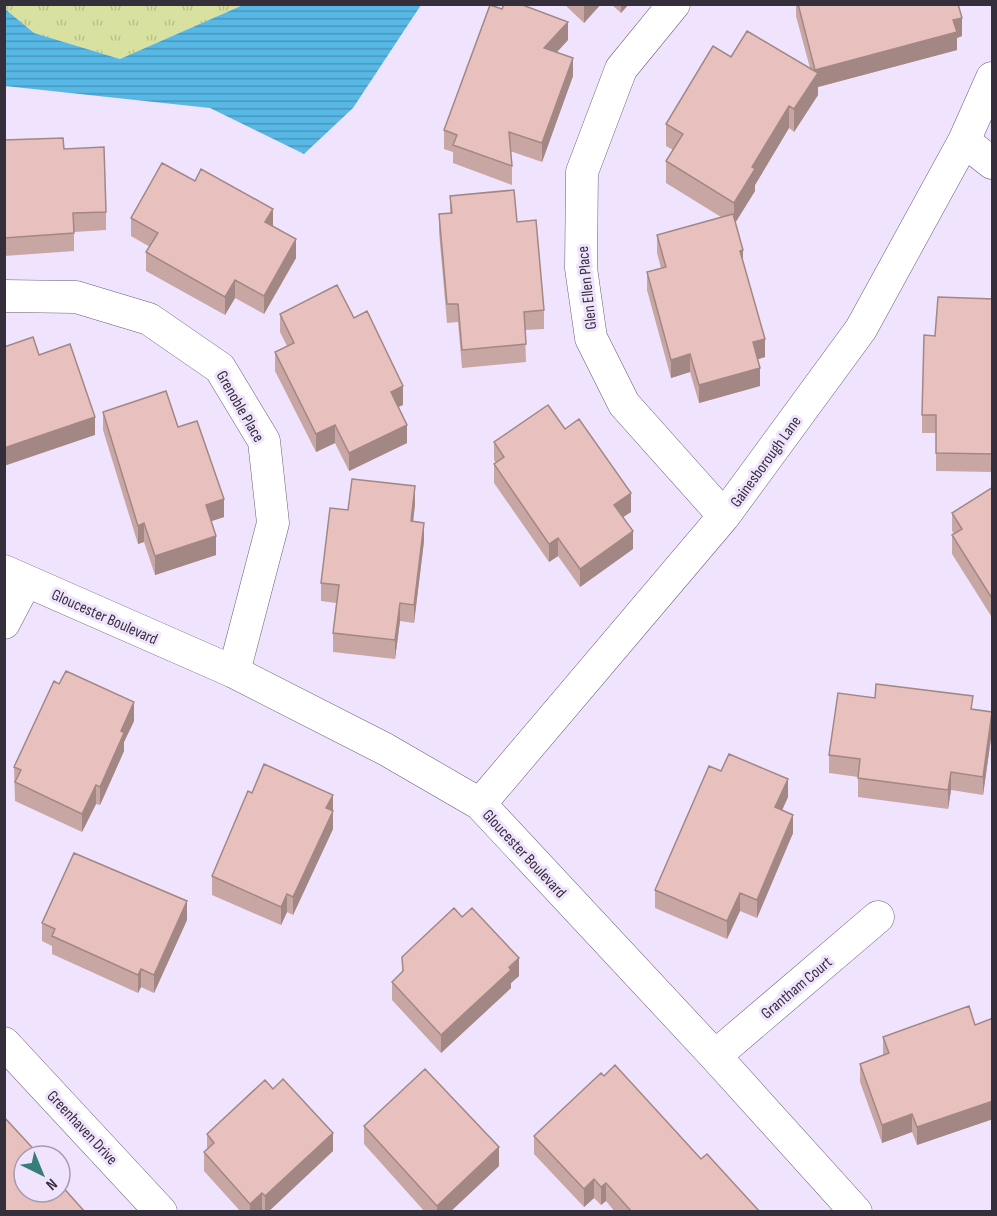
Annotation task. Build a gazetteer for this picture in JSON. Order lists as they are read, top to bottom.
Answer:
{
  "streets": {
    "street": [
      "Glen Ellen Place",
      "Grenoble Place",
      "Gainesborough Lane",
      "Gloucester Boulevard",
      "Grantham Court",
      "Greenhaven Drive"
    ]
  },
  "crossings": [
    ["Glen Ellen Place", "Gainesborough Lane"],
    ["Grenoble Place", "Gloucester Boulevard"],
    ["Gainesborough Lane", "Gloucester Boulevard"],
    ["Gloucester Boulevard", "Grantham Court"]
  ],
  "north": "bottom right"
}
